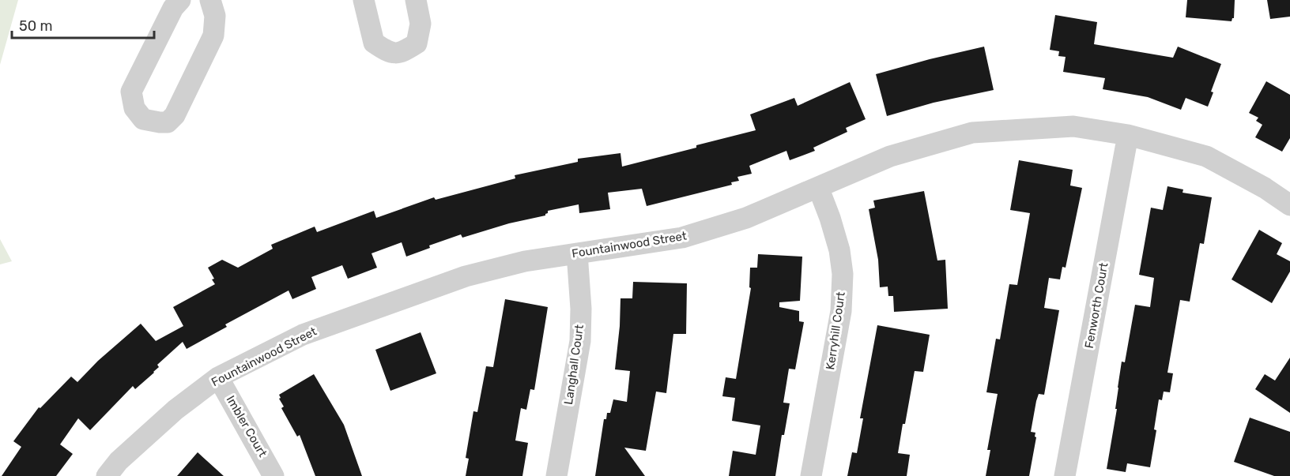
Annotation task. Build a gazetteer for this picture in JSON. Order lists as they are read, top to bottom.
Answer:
{
  "streets": {
    "street": [
      "Fountainwood Street",
      "Fenworth Court",
      "Kerryhill Court",
      "Langhall Court",
      "Imbler Court"
    ]
  },
  "crossings": [
    ["Fountainwood Street", "Fenworth Court"],
    ["Fountainwood Street", "Kerryhill Court"],
    ["Fountainwood Street", "Langhall Court"],
    ["Fountainwood Street", "Imbler Court"]
  ],
  "scale_bar": "50 m"
}
